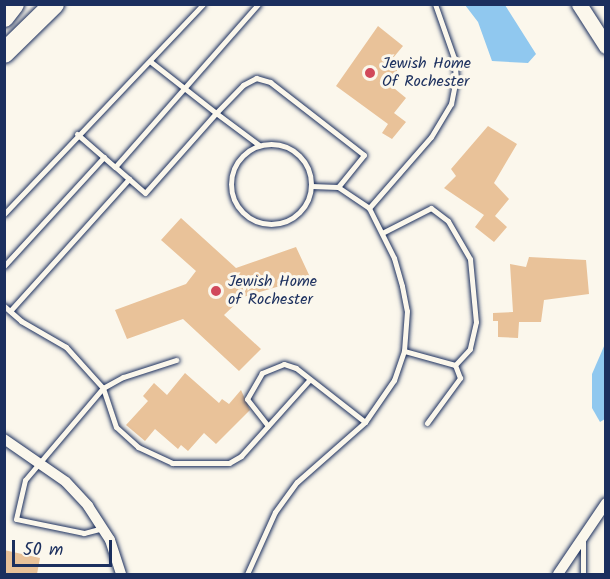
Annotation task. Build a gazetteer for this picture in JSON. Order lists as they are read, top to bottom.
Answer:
{
  "places": ["Jewish Home Of Rochester", "Jewish Home of Rochester"],
  "scale_bar": "50 m"
}
